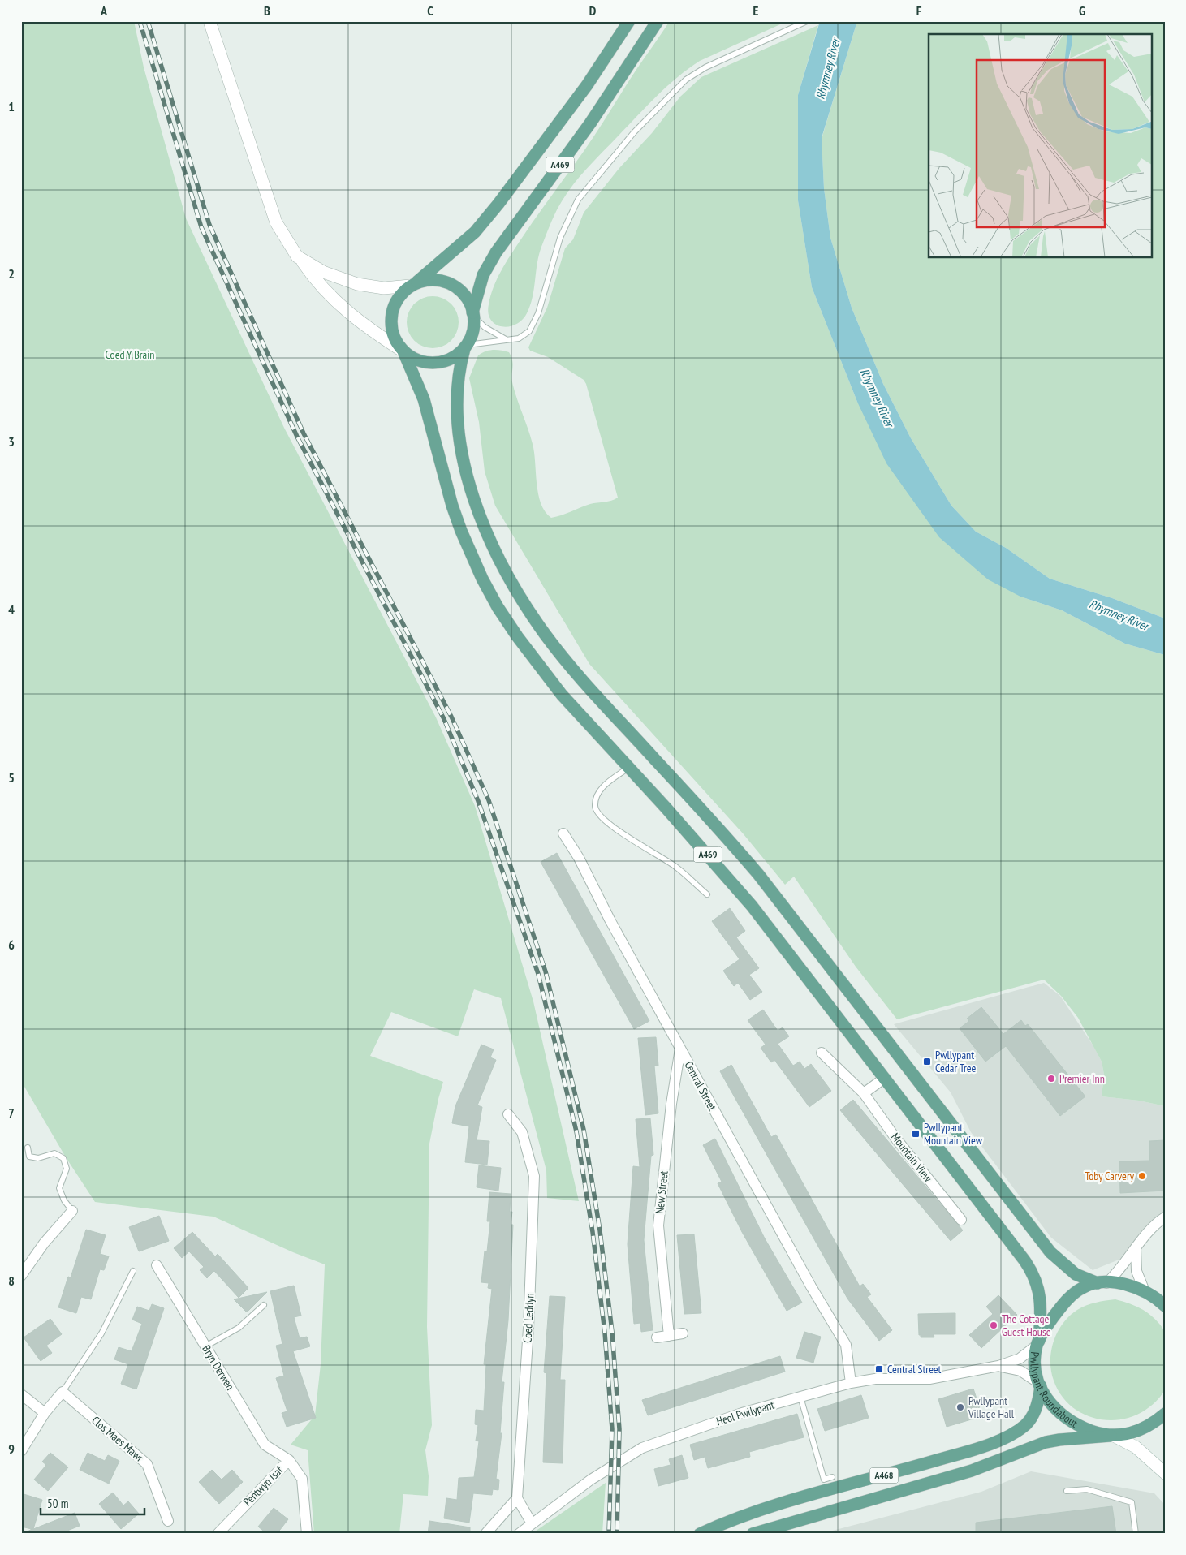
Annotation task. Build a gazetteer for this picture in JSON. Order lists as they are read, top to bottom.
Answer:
{
  "streets": {
    "main road": ["A469", "Pwllypant Roundabout", "A468"],
    "street": [
      "Central Street",
      "Mountain View",
      "New Street",
      "Coed Leddyn",
      "Bryn Derwen",
      "Heol Pwllypant",
      "Clos Maes Mawr",
      "Pentwyn Isaf"
    ]
  },
  "crossings": [
    ["A469", "Pwllypant Roundabout"],
    ["A469", "Heol Pwllypant"],
    ["Central Street", "New Street"],
    ["Central Street", "Heol Pwllypant"],
    ["Bryn Derwen", "Pentwyn Isaf"],
    ["Pwllypant Roundabout", "Heol Pwllypant"],
    ["Pwllypant Roundabout", "A468"],
    ["Heol Pwllypant", "A468"]
  ],
  "water": ["Rhymney River"],
  "parks": ["Coed Y Brain"],
  "places": {
    "transit": ["Pwllypant Cedar Tree", "Pwllypant Mountain View", "Central Street"],
    "other": [
      "Premier Inn",
      "Toby Carvery",
      "The Cottage Guest House",
      "Pwllypant Village Hall"
    ]
  },
  "scale_bar": "50 m",
  "grid": {
    "columns": [
      "A",
      "B",
      "C",
      "D",
      "E",
      "F",
      "G"
    ],
    "rows": [
      "1",
      "2",
      "3",
      "4",
      "5",
      "6",
      "7",
      "8",
      "9"
    ]
  }
}
